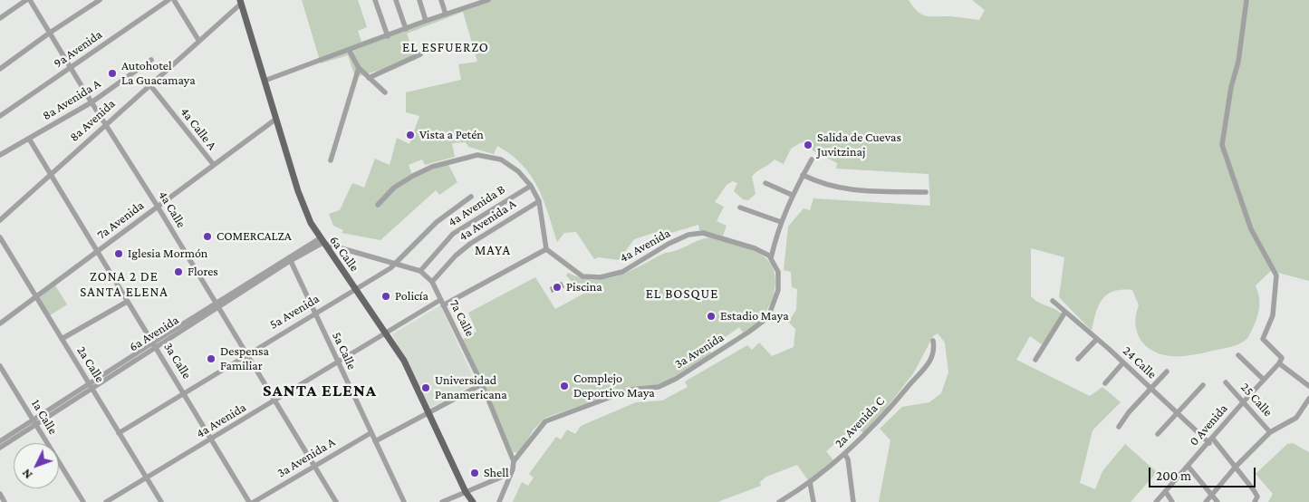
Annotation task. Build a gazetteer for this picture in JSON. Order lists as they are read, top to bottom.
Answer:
{
  "streets": {
    "main road": ["6a Calle"],
    "street": [
      "9a Avenida",
      "8a Avenida A",
      "8a Avenida",
      "4a Calle A",
      "4a Avenida B",
      "4a Calle",
      "7a Avenida",
      "4a Avenida A",
      "4a Avenida",
      "5a Avenida",
      "7a Calle",
      "6a Avenida",
      "5a Calle",
      "3a Avenida",
      "3a Calle",
      "24 Calle",
      "2a Calle",
      "25 Calle",
      "1a Calle",
      "2a Avenida C",
      "0 Avenida",
      "3a Avenida A"
    ]
  },
  "crossings": [
    ["9a Avenida", "4a Calle"],
    ["8a Avenida A", "4a Calle"],
    ["8a Avenida A", "3a Calle"],
    ["8a Avenida", "4a Calle A"],
    ["8a Avenida", "4a Calle"],
    ["8a Avenida", "6a Calle"],
    ["8a Avenida", "3a Calle"],
    ["4a Calle A", "7a Avenida"],
    ["4a Avenida B", "7a Calle"],
    ["4a Calle", "7a Avenida"],
    ["4a Calle", "4a Avenida"],
    ["4a Calle", "5a Avenida"],
    ["4a Calle", "6a Avenida"],
    ["4a Calle", "3a Avenida A"],
    ["7a Avenida", "6a Calle"],
    ["7a Avenida", "3a Calle"],
    ["7a Avenida", "2a Calle"],
    ["4a Avenida A", "7a Calle"],
    ["4a Avenida", "6a Calle"],
    ["4a Avenida", "7a Calle"],
    ["4a Avenida", "5a Calle"],
    ["4a Avenida", "3a Avenida"],
    ["4a Avenida", "3a Calle"],
    ["4a Avenida", "2a Calle"],
    ["6a Calle", "5a Avenida"],
    ["6a Calle", "7a Calle"],
    ["6a Calle", "6a Avenida"],
    ["5a Avenida", "7a Calle"],
    ["5a Avenida", "5a Calle"],
    ["5a Avenida", "3a Calle"],
    ["5a Avenida", "2a Calle"],
    ["7a Calle", "6a Avenida"],
    ["7a Calle", "3a Avenida"],
    ["6a Avenida", "5a Calle"],
    ["6a Avenida", "3a Calle"],
    ["6a Avenida", "2a Calle"],
    ["6a Avenida", "1a Calle"],
    ["5a Calle", "3a Avenida A"],
    ["24 Calle", "0 Avenida"],
    ["25 Calle", "0 Avenida"]
  ],
  "districts": [
    "EL ESFUERZO",
    "MAYA",
    "ZONA 2 DE SANTA ELENA",
    "EL BOSQUE",
    "SANTA ELENA"
  ],
  "places": [
    "Autohotel La Guacamaya",
    "Vista a Petén",
    "Salida de Cuevas Juvitzinaj",
    "COMERCALZA",
    "Iglesia Mormón",
    "Flores",
    "Piscina",
    "Policía",
    "Estadio Maya",
    "Despensa Familiar",
    "Complejo Deportivo Maya",
    "Universidad Panamericana",
    "Shell"
  ],
  "scale_bar": "200 m",
  "north": "bottom left"
}
